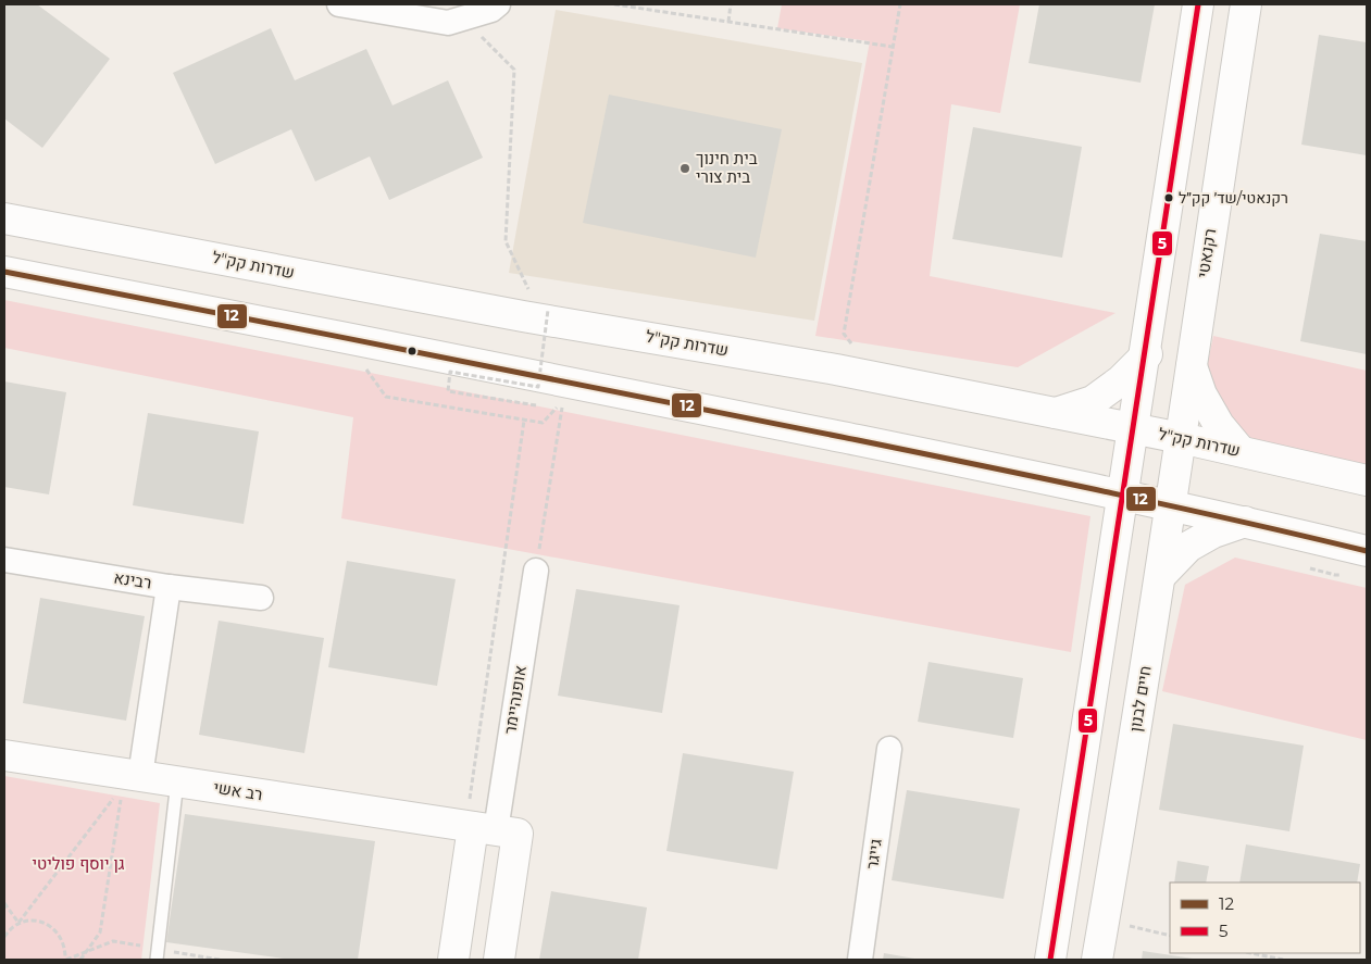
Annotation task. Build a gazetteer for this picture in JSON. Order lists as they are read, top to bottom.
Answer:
{
  "streets": {
    "main road": [
      "רקנאטי",
      "שדרות קק\"ל",
      "חיים לבנון",
      "אופנהיימר",
      "רב אשי"
    ],
    "street": ["רבינא", "גייגר"]
  },
  "crossings": [
    ["רקנאטי", "שדרות קק\"ל"],
    ["רקנאטי", "חיים לבנון"],
    ["שדרות קק\"ל", "חיים לבנון"],
    ["אופנהיימר", "רב אשי"]
  ],
  "parks": ["גן יוסף פוליטי"],
  "places": ["בית חינוך בית צורי", "רקנאטי/שד׳ קק״ל"],
  "lines": ["transit line 5", "transit line 12"],
  "legend": ["12", "5"]
}
